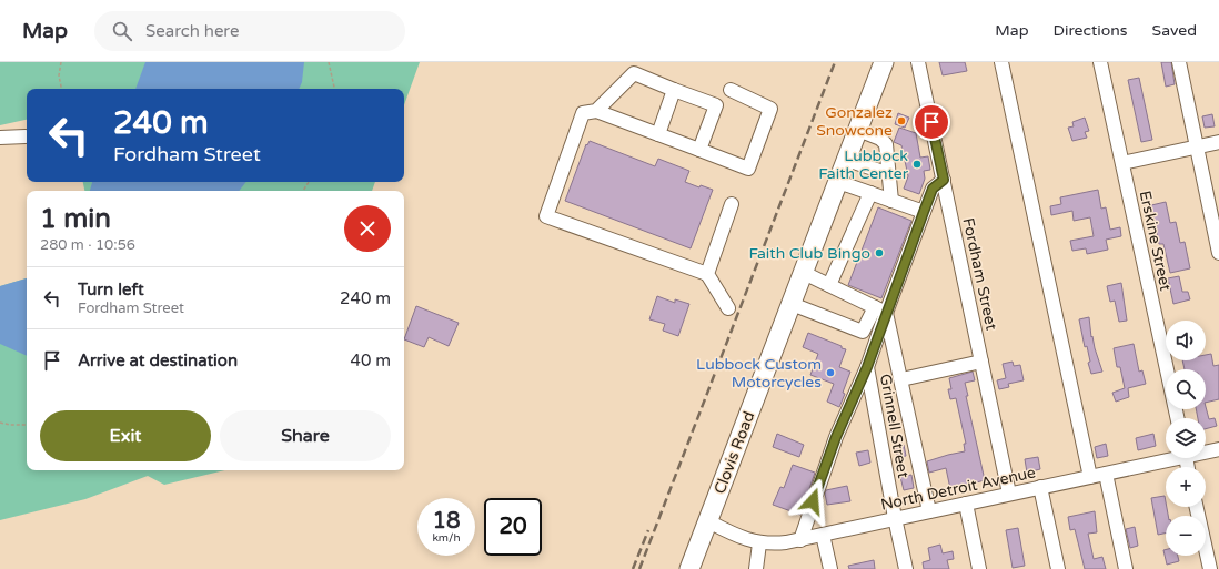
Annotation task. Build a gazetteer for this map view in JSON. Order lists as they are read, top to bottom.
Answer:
{
  "streets": {
    "highway": ["Clovis Road"],
    "street": [
      "Erskine Street",
      "Fordham Street",
      "Grinnell Street",
      "North Detroit Avenue"
    ]
  },
  "crossings": [
    ["Fordham Street", "North Detroit Avenue"],
    ["Grinnell Street", "North Detroit Avenue"],
    ["Clovis Road", "North Detroit Avenue"]
  ],
  "places": [
    "Gonzalez Snowcone",
    "Lubbock Faith Center",
    "Faith Club Bingo",
    "Lubbock Custom Motorcycles"
  ],
  "page": {
    "header": "Map",
    "search": "Search here",
    "nav": ["Map", "Directions", "Saved"],
    "turn": ["240 m", "Fordham Street"],
    "heading": ["1 min", "280 m · 10:56"],
    "list": [
      {
        "name": "Turn left",
        "note": "Fordham Street",
        "value": "240 m"
      },
      {
        "name": "Arrive at destination",
        "value": "40 m"
      }
    ],
    "map_buttons": ["+", "−"],
    "buttons": ["Exit", "Share"],
    "speed": "18 km/h",
    "limit": "20"
  }
}
